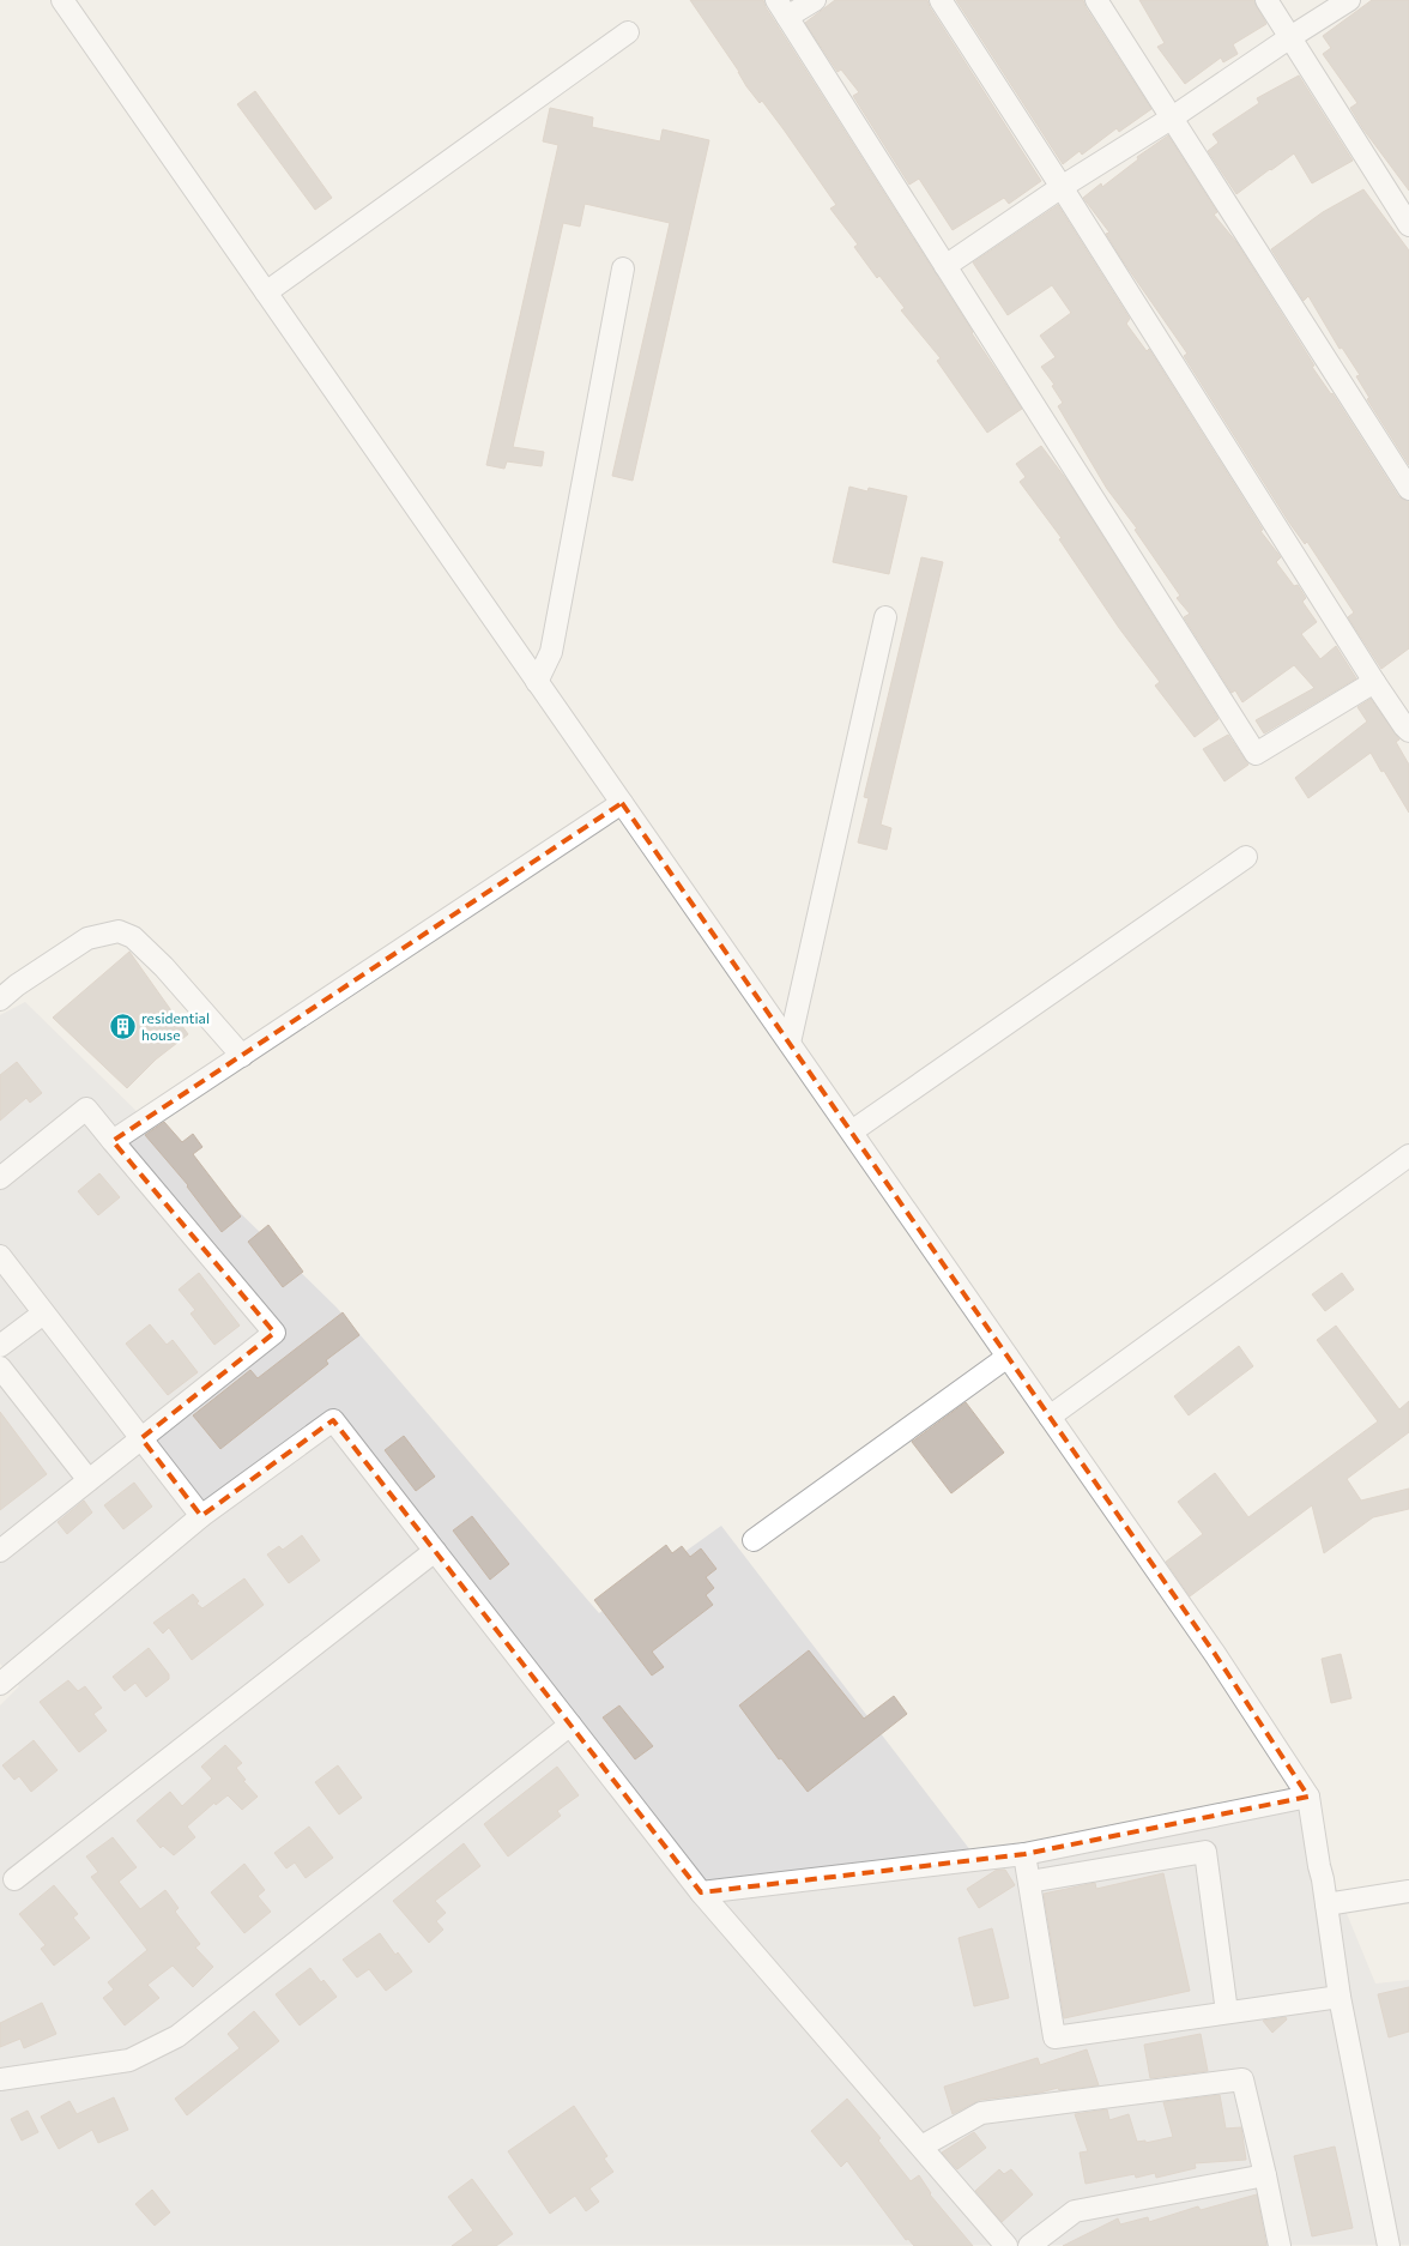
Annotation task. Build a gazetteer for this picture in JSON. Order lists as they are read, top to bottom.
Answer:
{
  "places": {
    "building": ["residential house"]
  }
}
